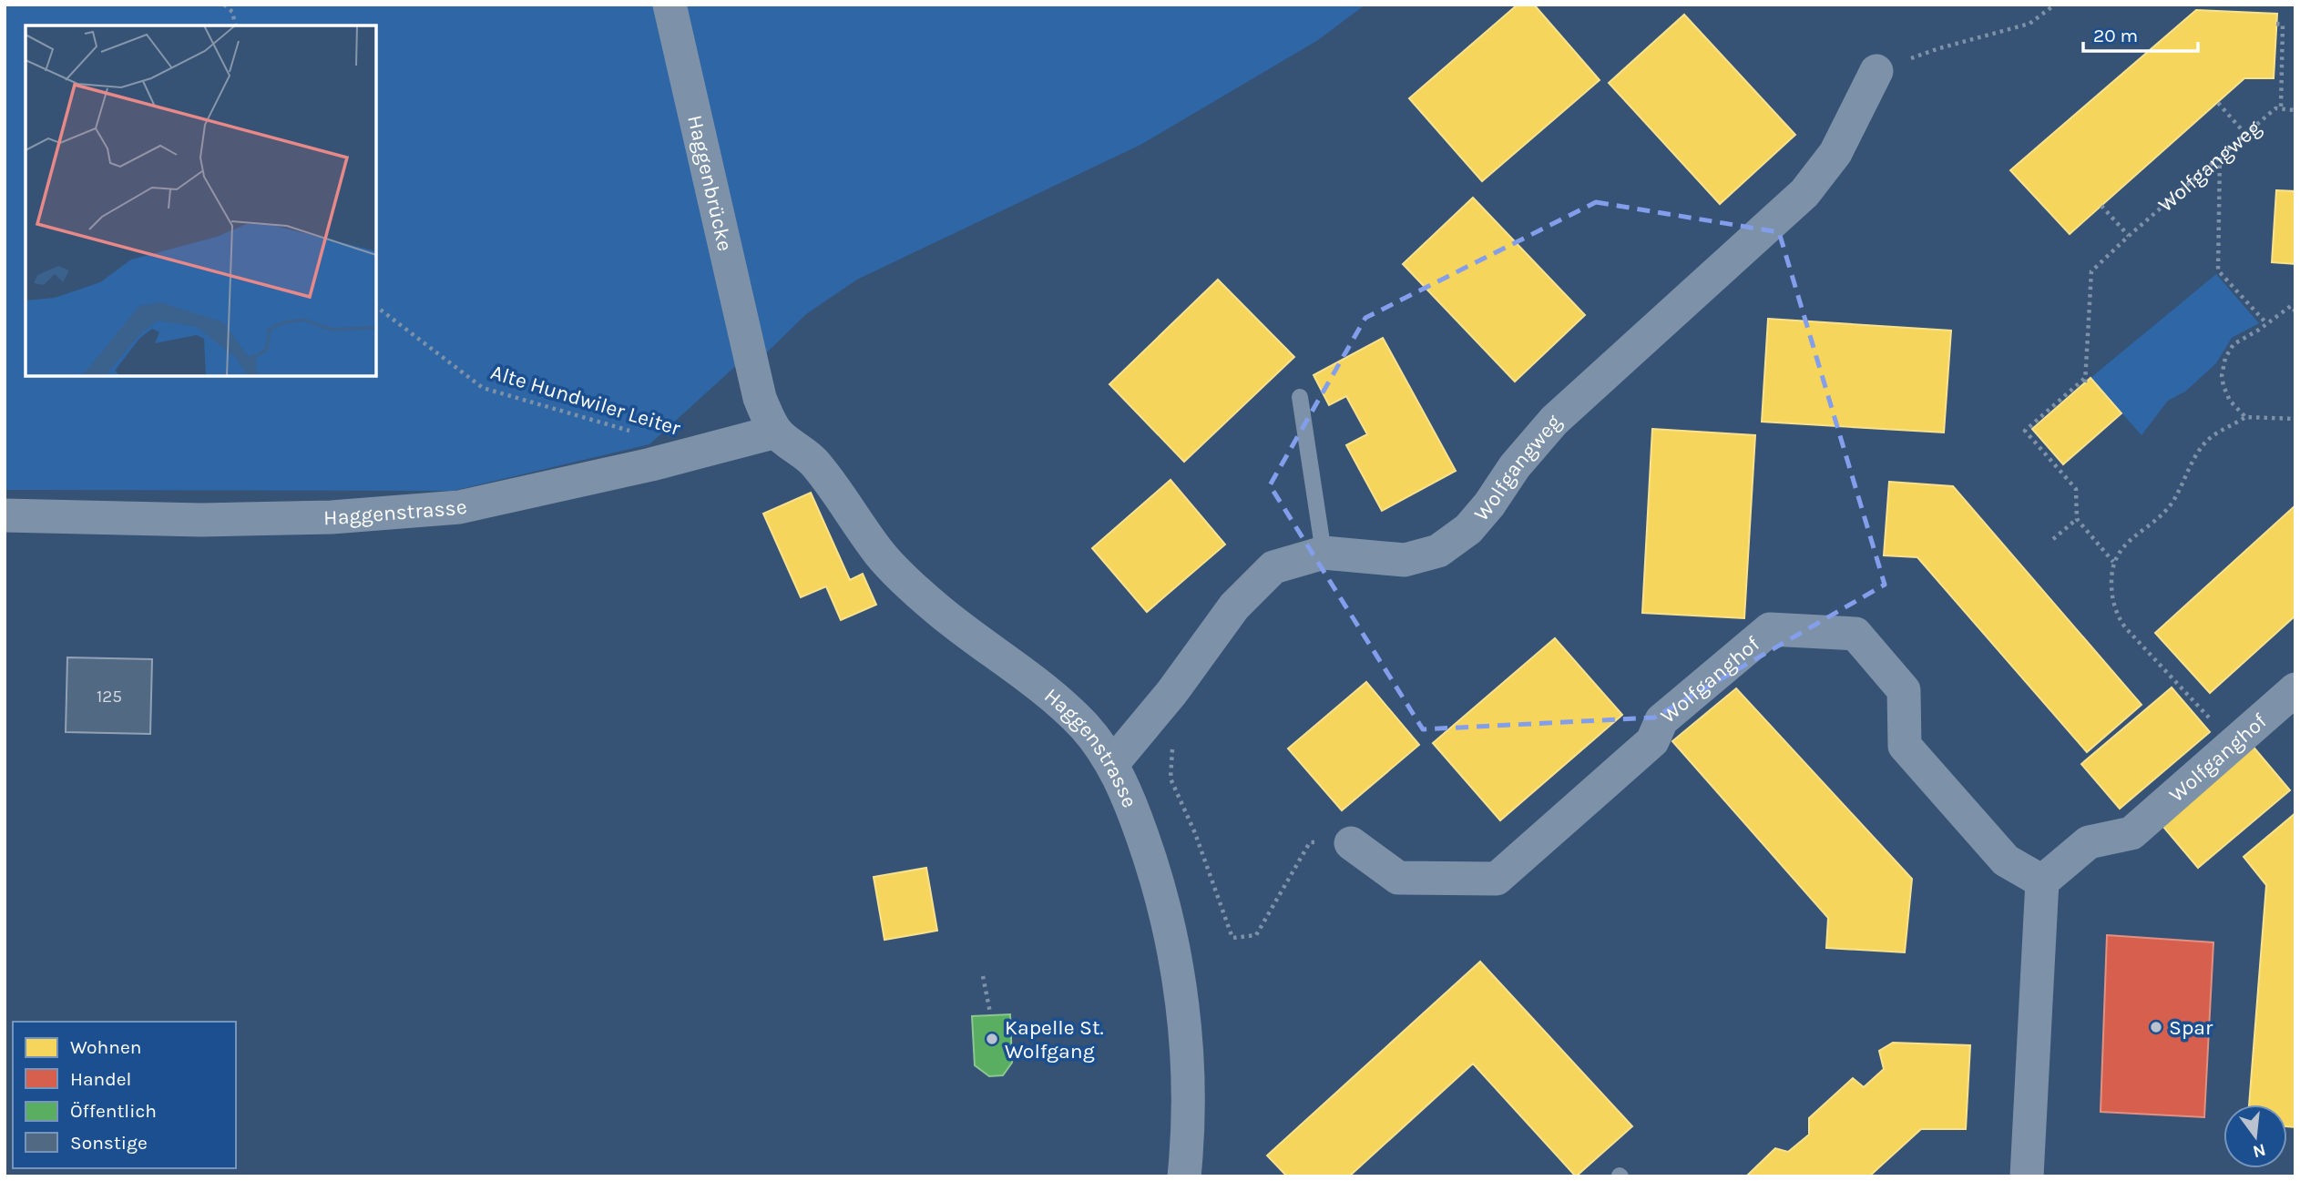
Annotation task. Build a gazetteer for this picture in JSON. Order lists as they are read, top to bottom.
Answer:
{
  "streets": {
    "street": [
      "Wolfgangweg",
      "Haggenbrücke",
      "Haggenstrasse",
      "Wolfganghof"
    ],
    "path": ["Alte Hundwiler Leiter"]
  },
  "crossings": [
    ["Wolfgangweg", "Haggenstrasse"],
    ["Haggenbrücke", "Haggenstrasse"]
  ],
  "places": ["Spar", "Kapelle St. Wolfgang"],
  "house_numbers": ["125"],
  "legend": [
    "Wohnen",
    "Handel",
    "Öffentlich",
    "Sonstige"
  ],
  "scale_bar": "20 m",
  "north": "bottom"
}
